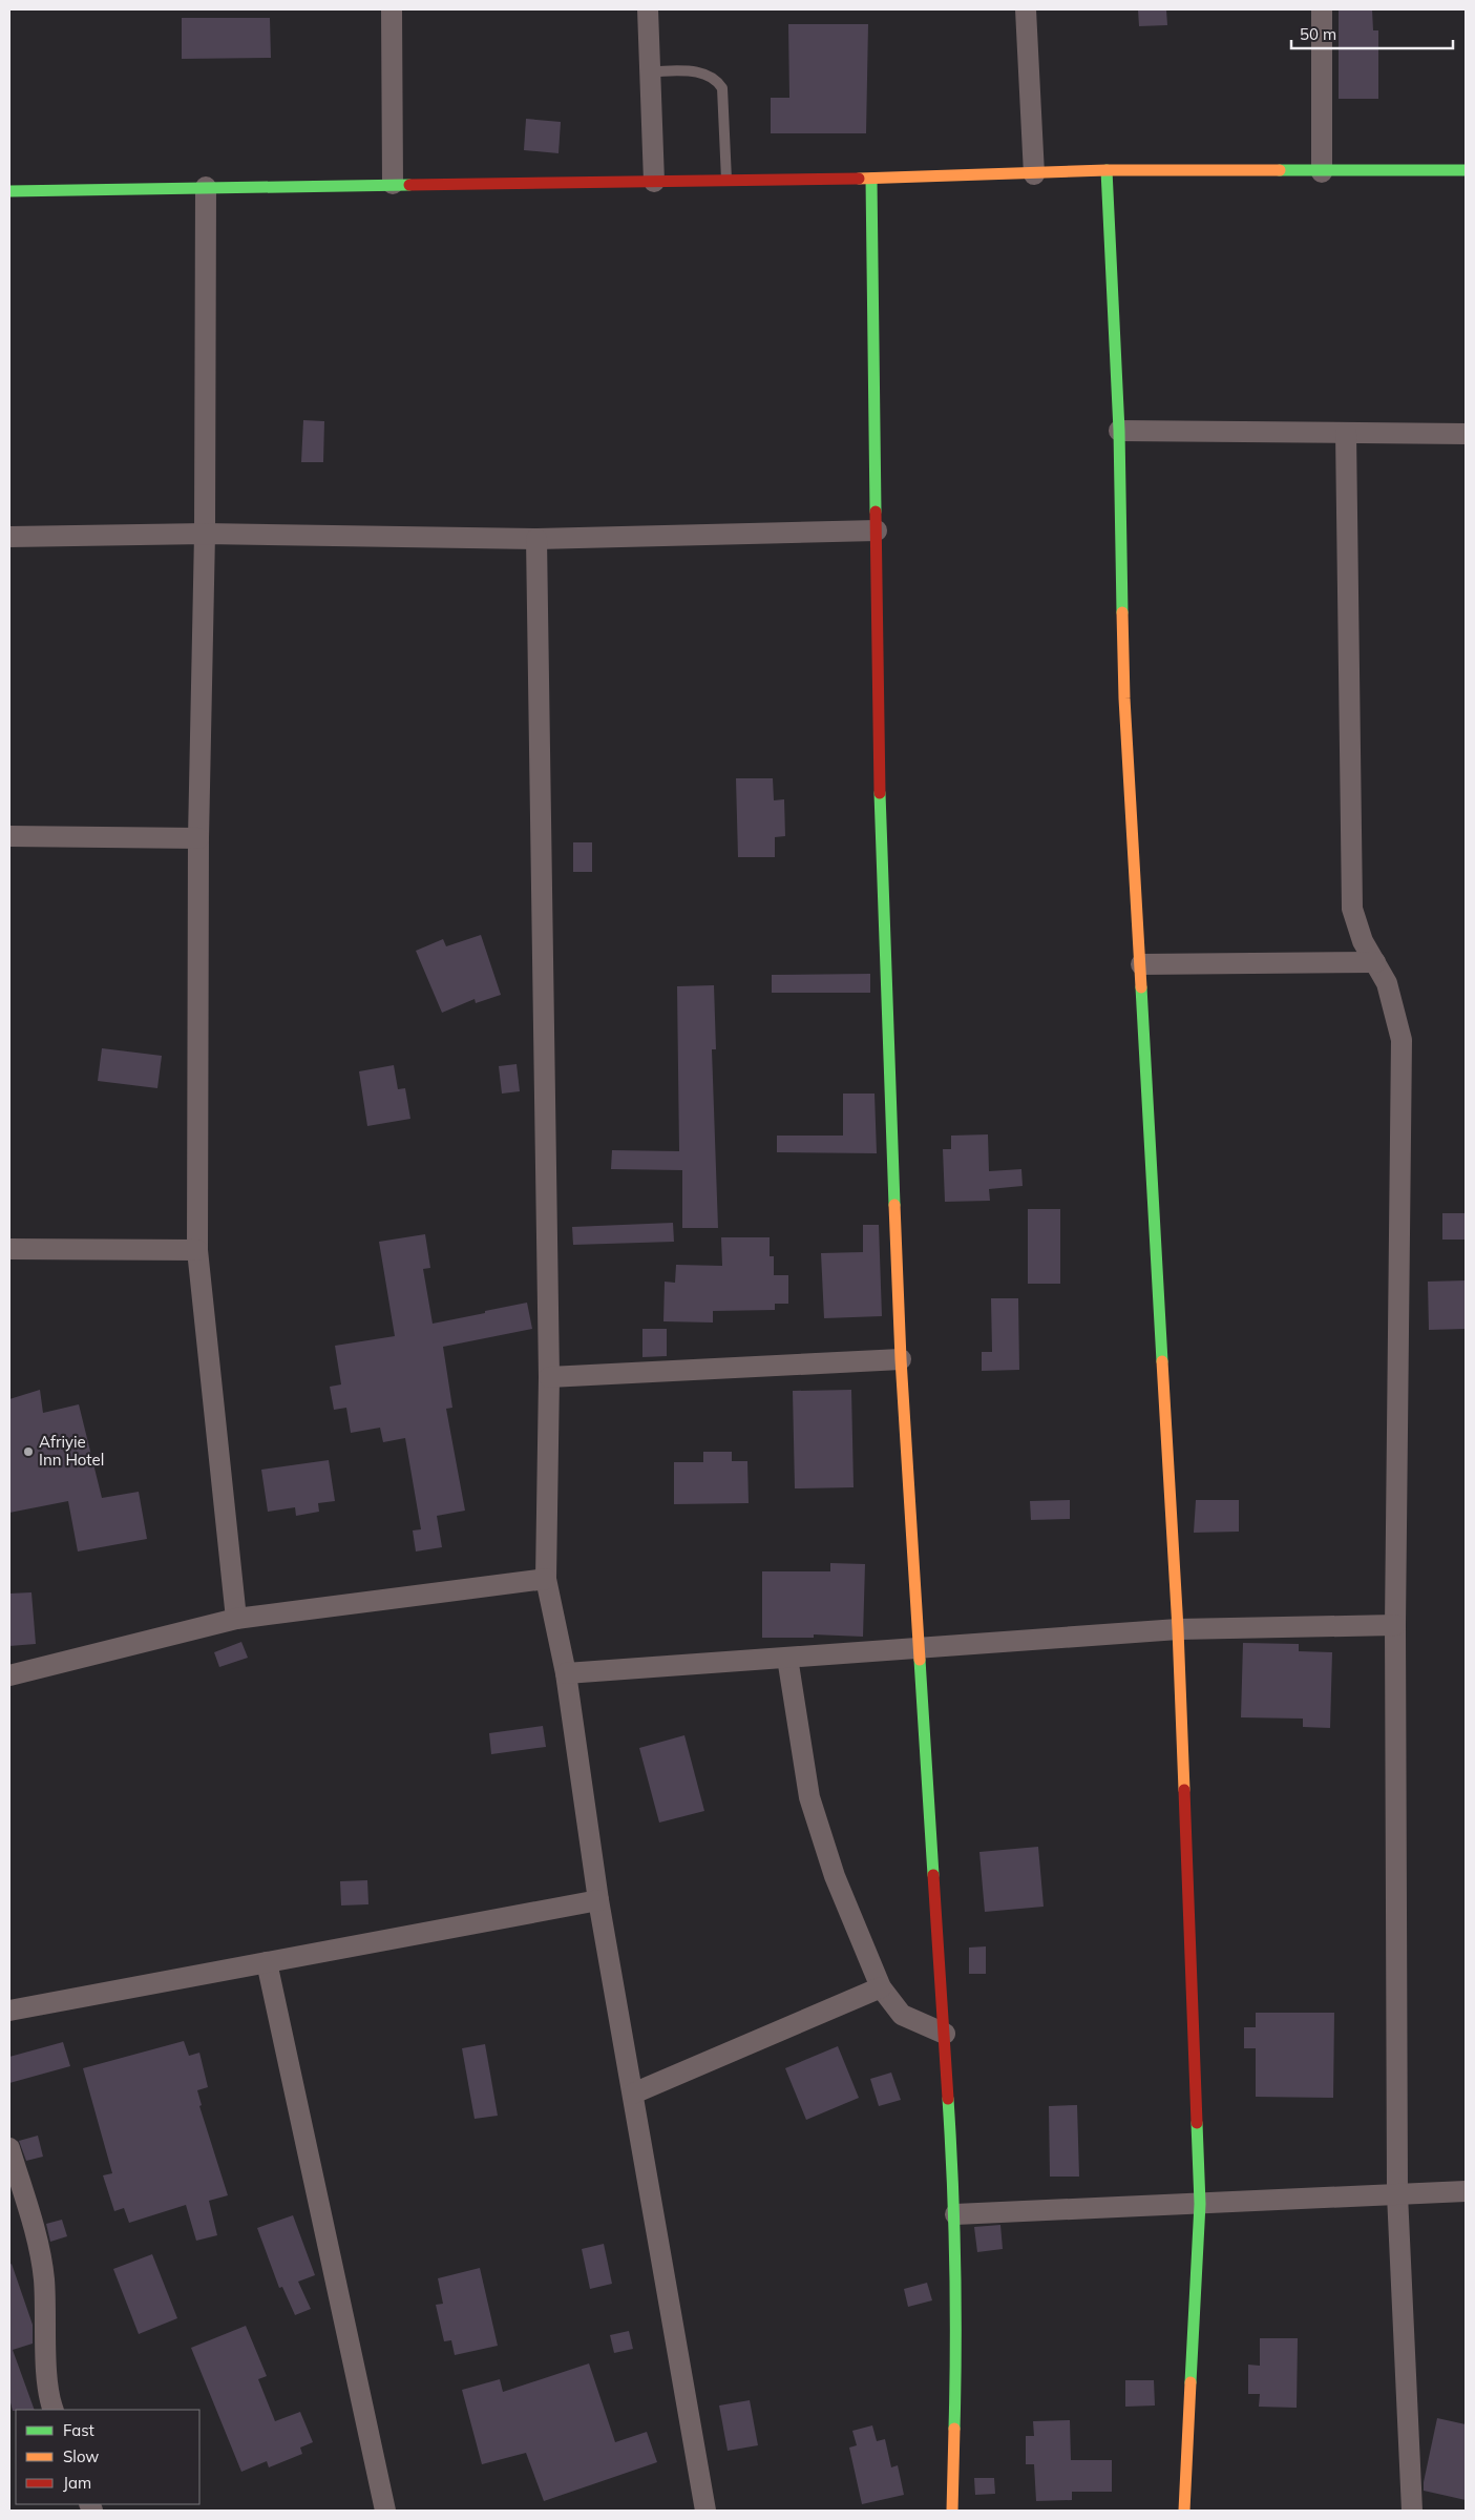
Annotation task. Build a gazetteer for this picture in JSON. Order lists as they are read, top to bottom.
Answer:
{
  "places": ["Afriyie Inn Hotel"],
  "legend": ["Fast", "Slow", "Jam"],
  "scale_bar": "50 m"
}
